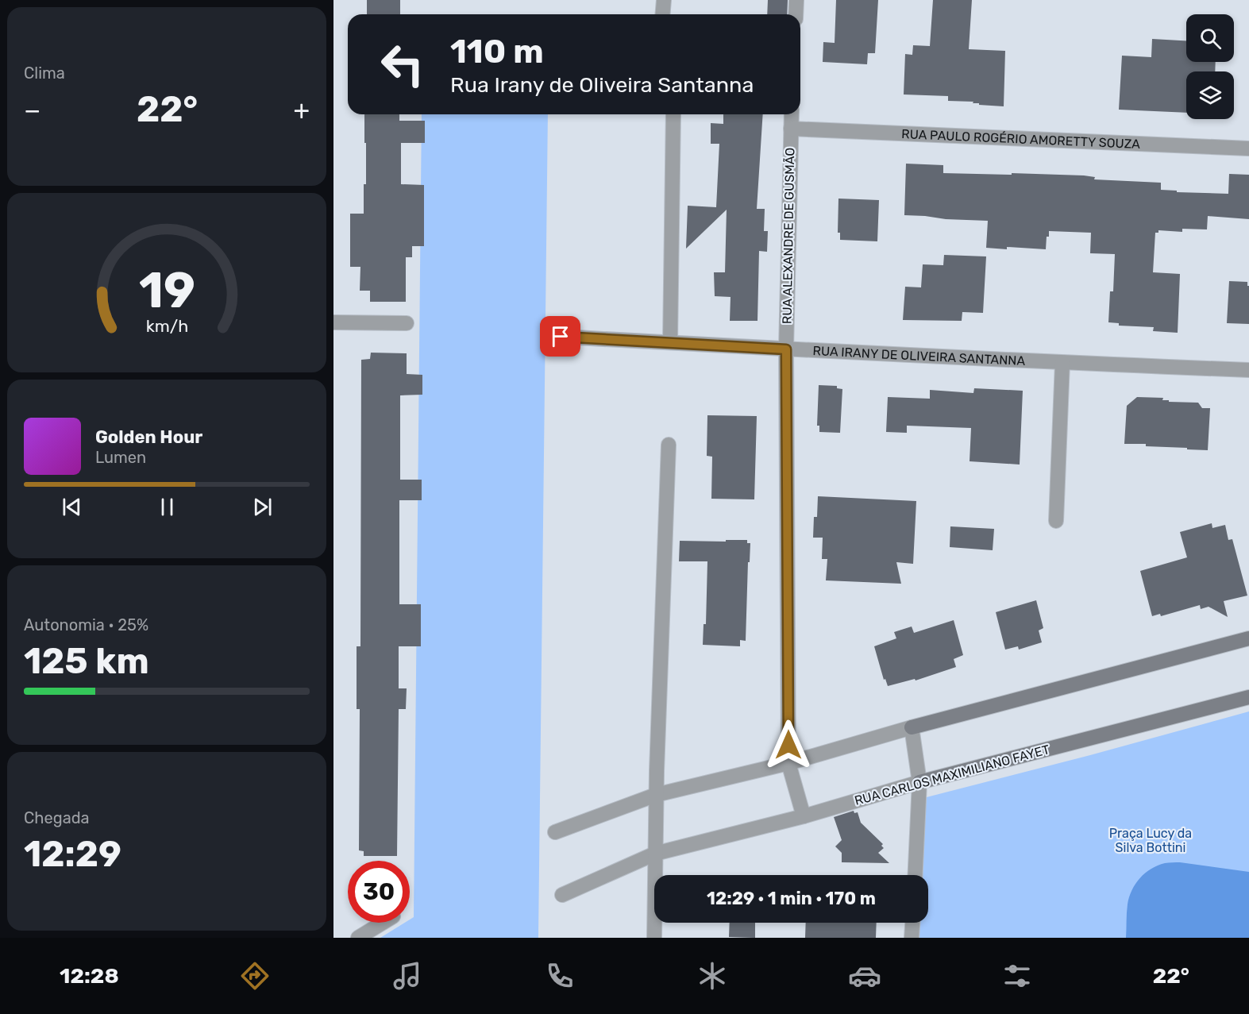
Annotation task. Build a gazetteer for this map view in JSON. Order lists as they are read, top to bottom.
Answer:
{
  "streets": {
    "street": [
      "RUA PAULO ROGÉRIO AMORETTY SOUZA",
      "RUA ALEXANDRE DE GUSMÃO",
      "RUA IRANY DE OLIVEIRA SANTANNA",
      "RUA CARLOS MAXIMILIANO FAYET"
    ]
  },
  "crossings": [
    ["RUA PAULO ROGÉRIO AMORETTY SOUZA", "RUA ALEXANDRE DE GUSMÃO"],
    ["RUA ALEXANDRE DE GUSMÃO", "RUA IRANY DE OLIVEIRA SANTANNA"],
    ["RUA ALEXANDRE DE GUSMÃO", "RUA CARLOS MAXIMILIANO FAYET"]
  ],
  "parks": ["Praça Lucy da Silva Bottini"],
  "page": {
    "tile": [
      "Clima",
      ["Autonomia · 25%", "125 km"],
      ["Chegada", "12:29"]
    ],
    "turn": ["110 m", "Rua Irany de Oliveira Santanna"],
    "heat": ["−", "22°", "+"],
    "song": ["Golden Hour", "Lumen"],
    "limit": "30",
    "trip": "12:29 · 1 min · 170 m",
    "tabs": ["12:28", "22°"],
    "gauge": ["19", "km/h"]
  }
}
